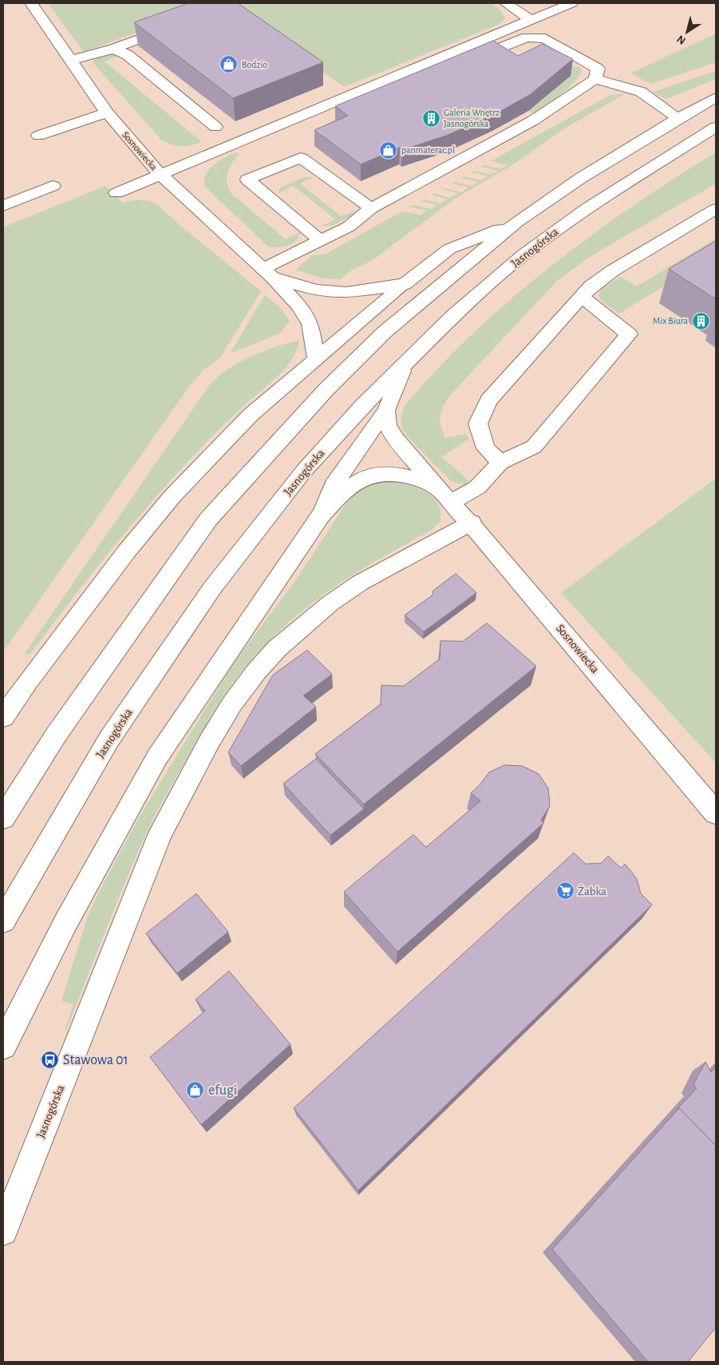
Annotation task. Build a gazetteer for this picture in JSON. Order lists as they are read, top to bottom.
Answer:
{
  "streets": {
    "street": ["Sosnowiecka", "Jasnogórska"]
  },
  "crossings": [
    ["Sosnowiecka", "Jasnogórska"]
  ],
  "places": {
    "shop": ["Bodzio", "panmaterac.pl", "efugi"],
    "building": ["Galeria Wnętrz Jasnogórska", "Mix Biura"],
    "supermarket": ["Żabka"],
    "bus stop": ["Stawowa 01"]
  },
  "north": "bottom left"
}
